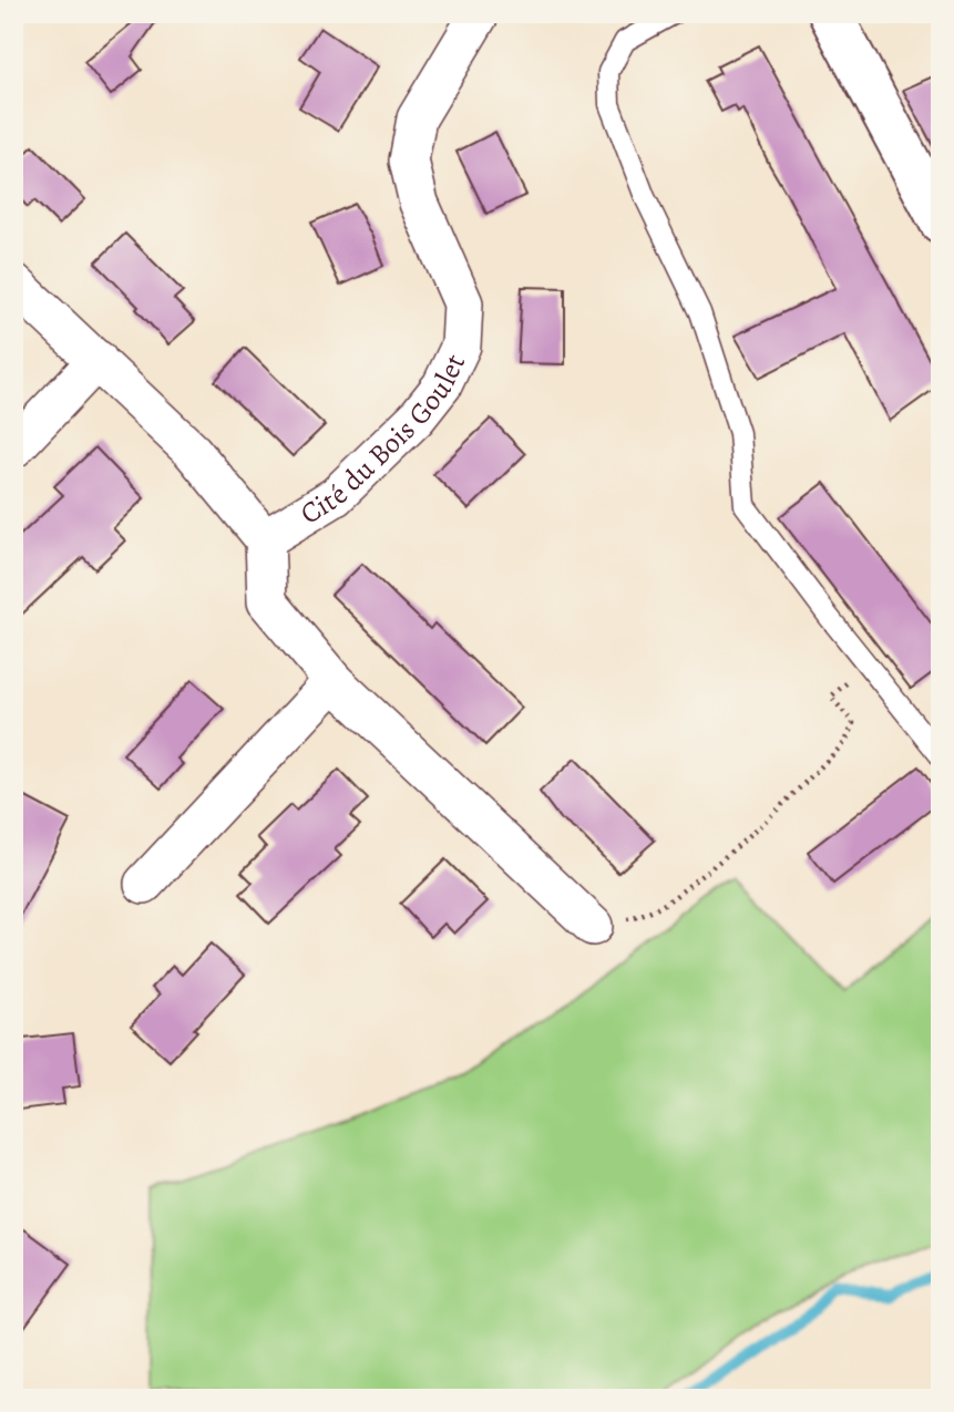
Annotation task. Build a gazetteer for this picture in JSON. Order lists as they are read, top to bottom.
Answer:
{
  "streets": {
    "street": ["Cité du Bois Goulet"]
  }
}
